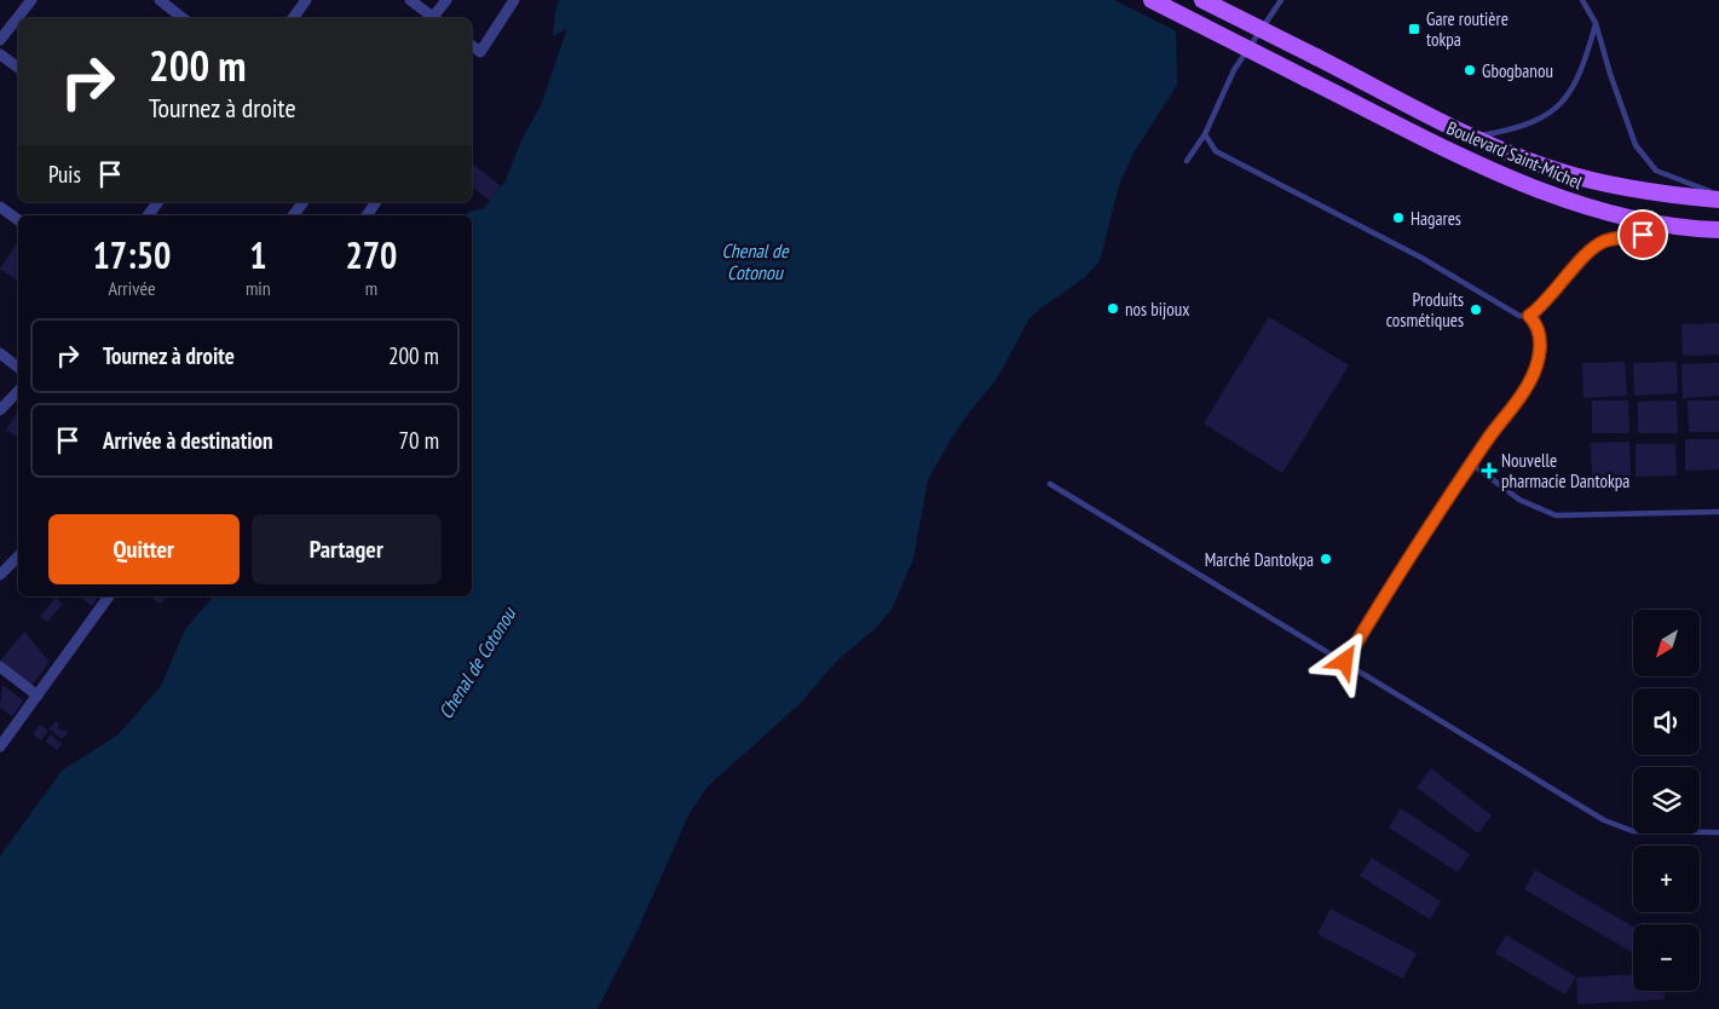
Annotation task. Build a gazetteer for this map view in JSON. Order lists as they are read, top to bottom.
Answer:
{
  "streets": {
    "main road": ["Boulevard Saint-Michel"]
  },
  "water": ["Chenal de Cotonou"],
  "places": {
    "transit": ["Gare routière tokpa"],
    "other": [
      "Gbogbanou",
      "Hagares",
      "nos bijoux",
      "Produits cosmétiques",
      "Marché Dantokpa"
    ],
    "health": ["Nouvelle pharmacie Dantokpa"]
  },
  "north": "bottom left",
  "page": {
    "turn": ["200 m", "Tournez à droite"],
    "then": "Puis",
    "eta": [
      "17:50",
      "Arrivée",
      "1",
      "min",
      "270",
      "m"
    ],
    "list": [
      {
        "name": "Tournez à droite",
        "value": "200 m"
      },
      {
        "name": "Arrivée à destination",
        "value": "70 m"
      }
    ],
    "buttons": ["Quitter", "Partager"],
    "map_buttons": ["+", "−"]
  }
}
